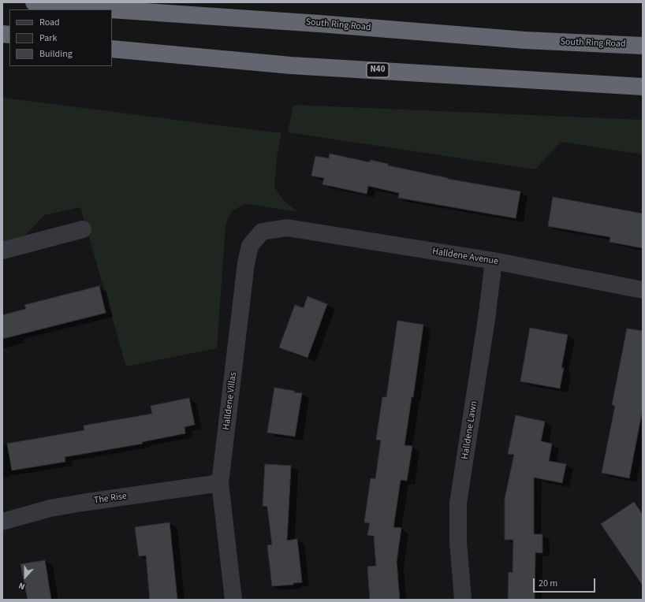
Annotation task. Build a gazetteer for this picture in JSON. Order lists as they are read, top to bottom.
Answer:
{
  "streets": {
    "highway": ["South Ring Road", "N40"],
    "street": [
      "Halldene Avenue",
      "Halldene Villas",
      "Halldene Lawn",
      "The Rise"
    ]
  },
  "crossings": [
    ["Halldene Avenue", "Halldene Villas"],
    ["Halldene Avenue", "Halldene Lawn"],
    ["Halldene Villas", "The Rise"]
  ],
  "legend": ["Road", "Park", "Building"],
  "scale_bar": "20 m",
  "north": "bottom"
}
